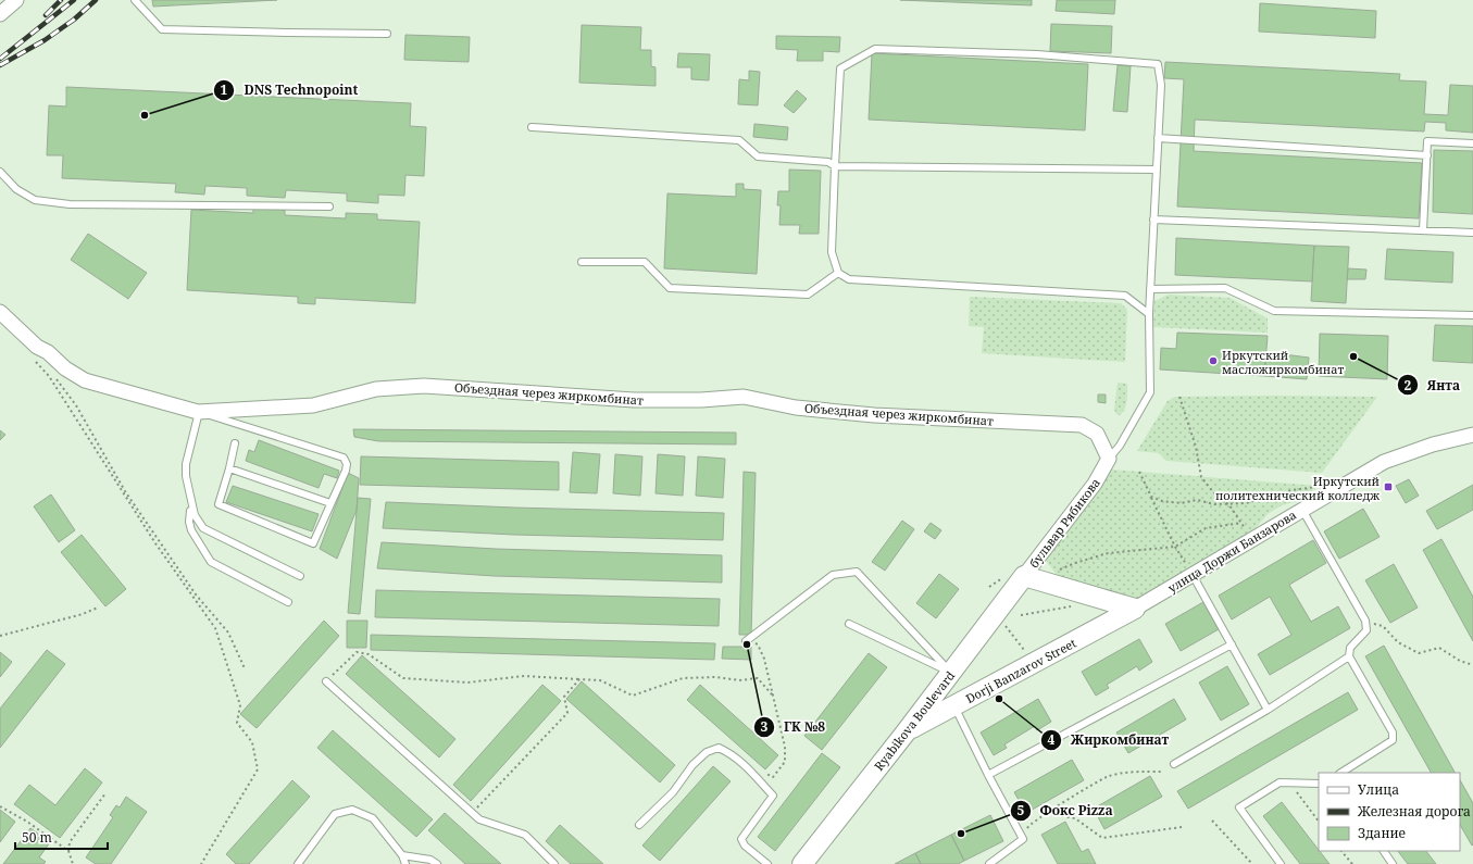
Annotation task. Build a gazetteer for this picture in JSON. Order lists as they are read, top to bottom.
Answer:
{
  "streets": {
    "street": [
      "Объездная через жиркомбинат",
      "бульвар Рябикова",
      "улица Доржи Банзарова",
      "Dorji Banzarov Street",
      "Ryabikova Boulevard"
    ]
  },
  "crossings": [
    ["Объездная через жиркомбинат", "бульвар Рябикова"],
    ["бульвар Рябикова", "улица Доржи Банзарова"],
    ["бульвар Рябикова", "Dorji Banzarov Street"],
    ["бульвар Рябикова", "Ryabikova Boulevard"],
    ["улица Доржи Банзарова", "Dorji Banzarov Street"],
    ["Dorji Banzarov Street", "Ryabikova Boulevard"]
  ],
  "places": {
    "other": [
      "DNS Technopoint",
      "Янта",
      "Иркутский масложиркомбинат",
      "ГК №8",
      "Жиркомбинат",
      "Фокс Pizza"
    ],
    "transit": ["Иркутский политехнический колледж"]
  },
  "legend": ["Улица", "Железная дорога", "Здание"],
  "scale_bar": "50 m"
}
